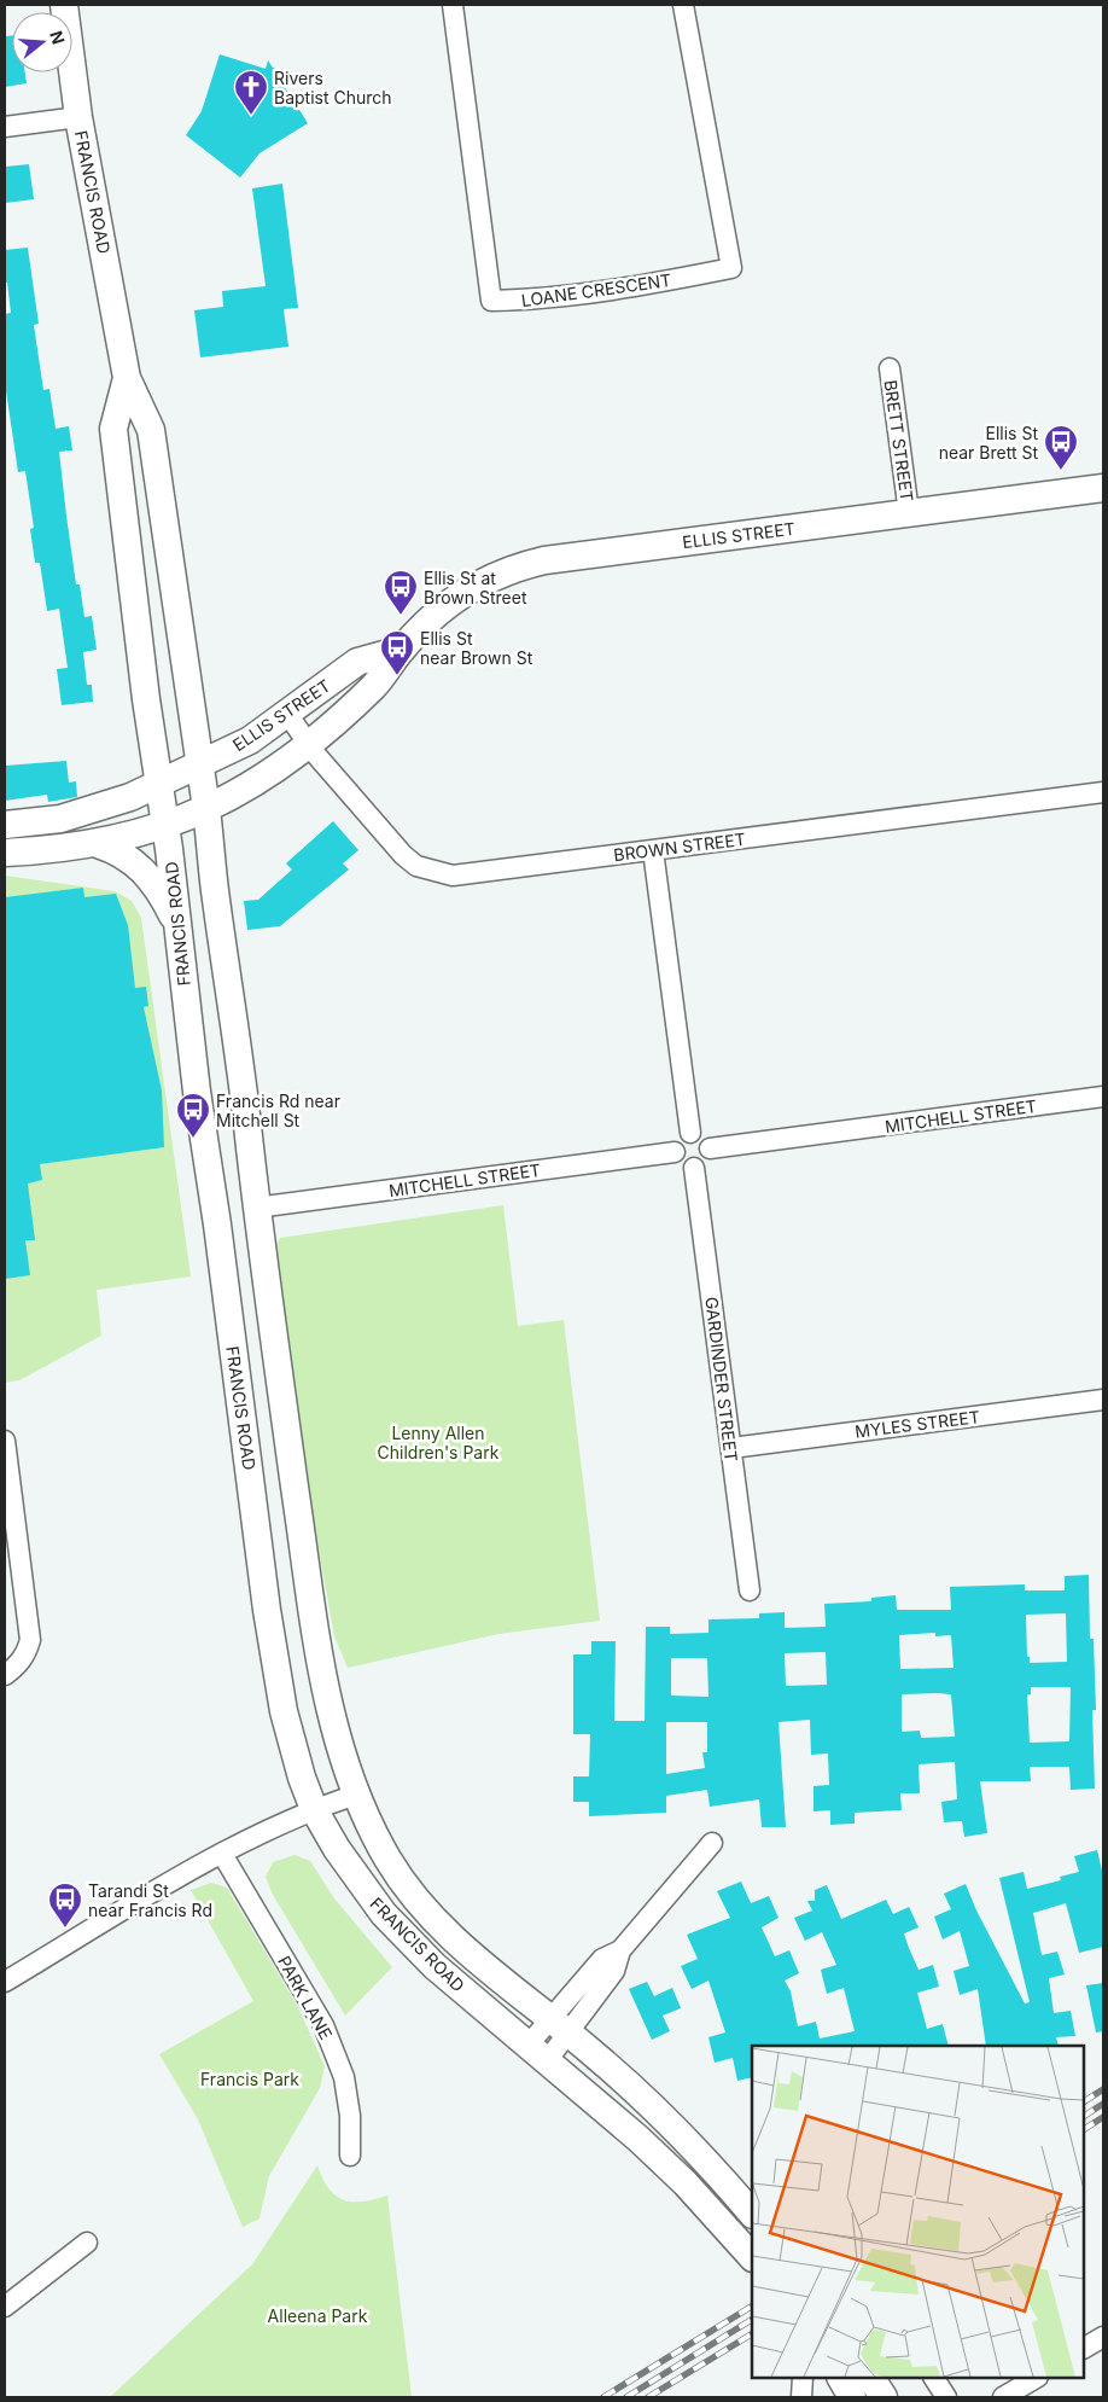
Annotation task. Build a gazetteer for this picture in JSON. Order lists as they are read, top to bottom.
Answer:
{
  "streets": {
    "main road": ["FRANCIS ROAD", "ELLIS STREET"],
    "street": [
      "LOANE CRESCENT",
      "BRETT STREET",
      "BROWN STREET",
      "MITCHELL STREET",
      "GARDINDER STREET",
      "MYLES STREET",
      "PARK LANE"
    ]
  },
  "crossings": [
    ["FRANCIS ROAD", "ELLIS STREET"],
    ["FRANCIS ROAD", "MITCHELL STREET"],
    ["BRETT STREET", "ELLIS STREET"],
    ["ELLIS STREET", "BROWN STREET"],
    ["MITCHELL STREET", "GARDINDER STREET"],
    ["GARDINDER STREET", "MYLES STREET"]
  ],
  "parks": ["Lenny Allen Children's Park", "Francis Park", "Alleena Park"],
  "places": {
    "church": ["Rivers Baptist Church"],
    "bus stop": [
      "Ellis St near Brett St",
      "Ellis St at Brown Street",
      "Ellis St near Brown St",
      "Francis Rd near Mitchell St",
      "Tarandi St near Francis Rd"
    ]
  },
  "north": "right"
}
